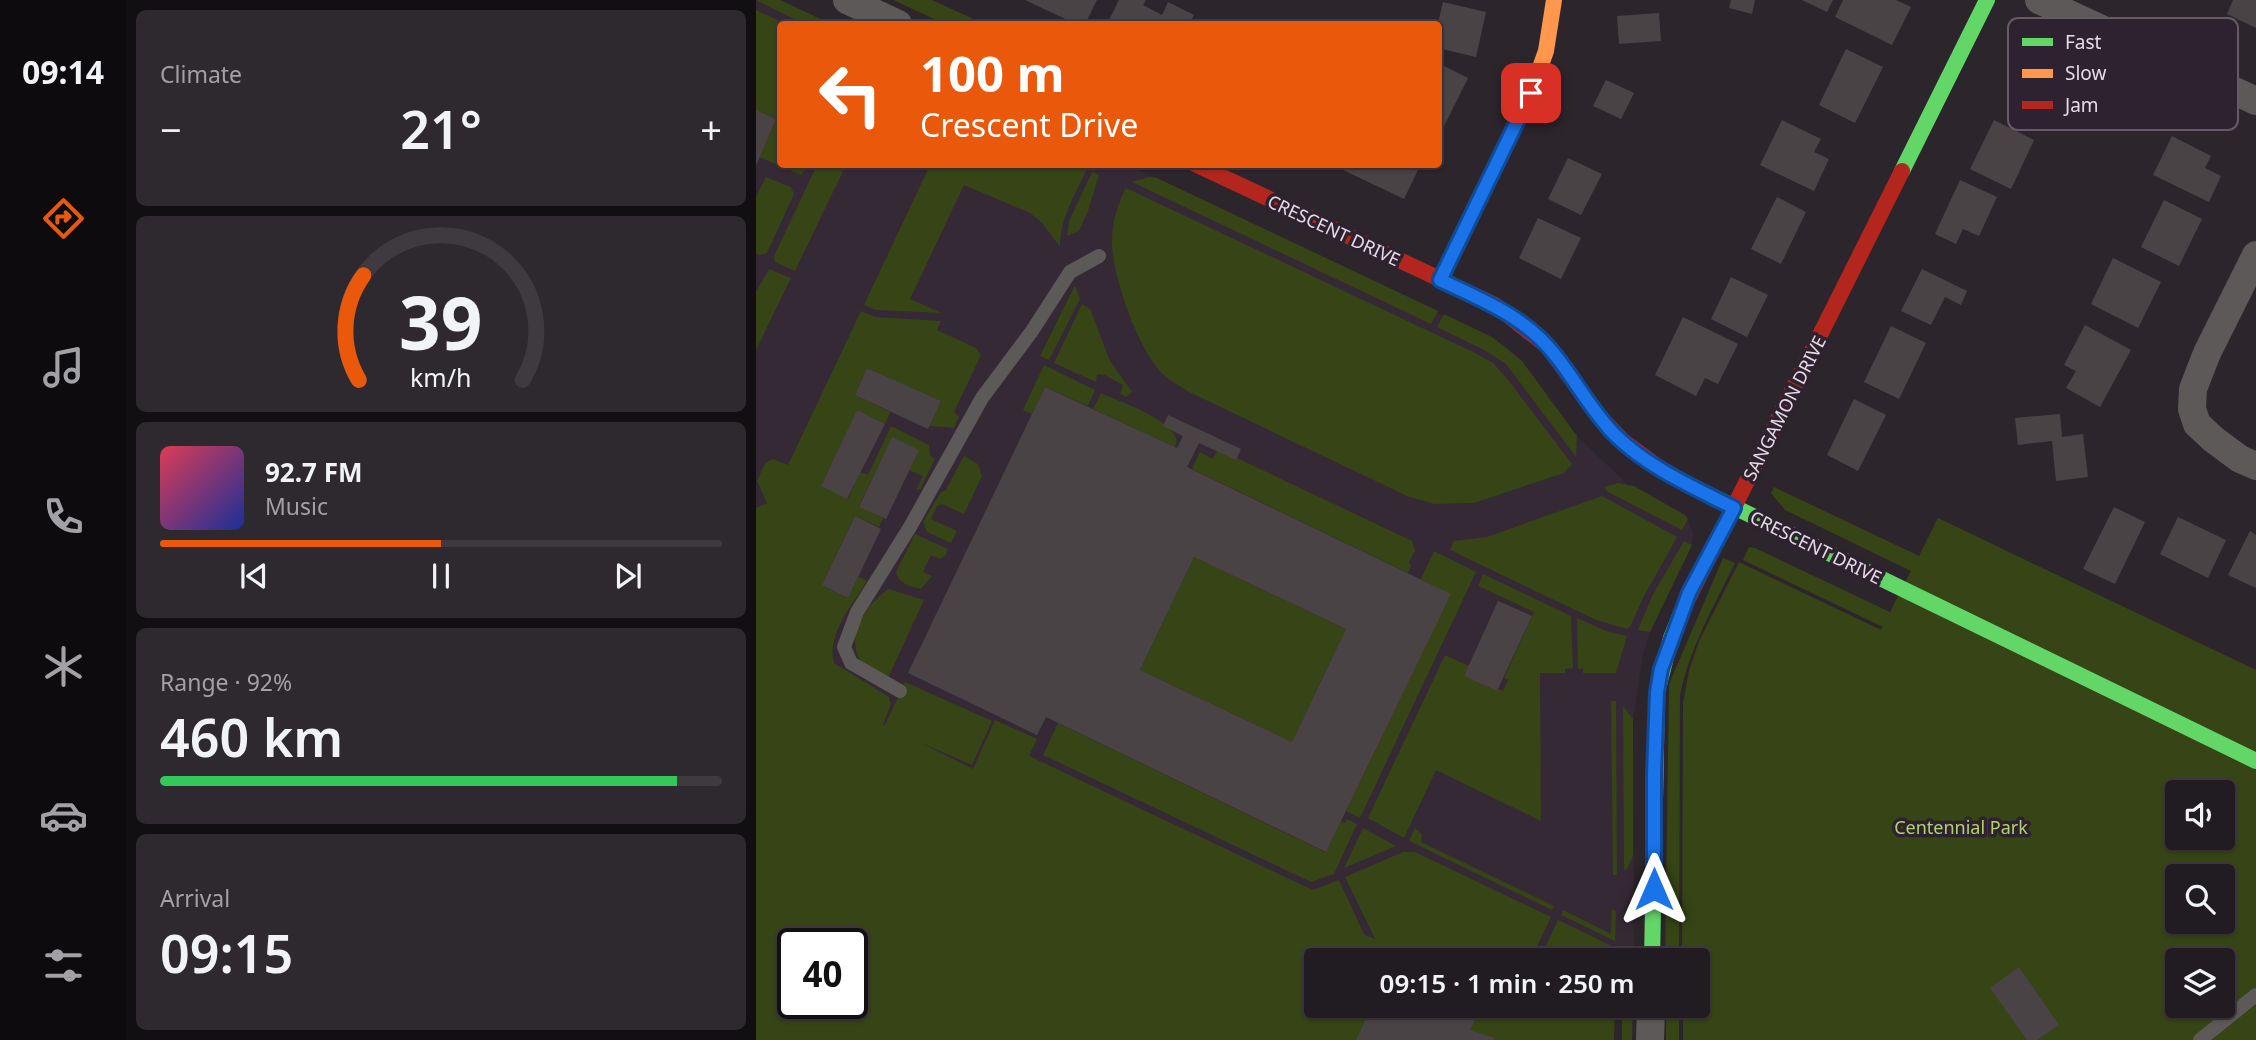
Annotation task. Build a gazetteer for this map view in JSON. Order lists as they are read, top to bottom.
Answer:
{
  "streets": {
    "street": ["CRESCENT DRIVE", "SANGAMON DRIVE"]
  },
  "crossings": [
    ["CRESCENT DRIVE", "SANGAMON DRIVE"]
  ],
  "parks": ["Centennial Park"],
  "legend": ["Fast", "Slow", "Jam"],
  "page": {
    "tabs": "09:14",
    "tile": [
      "Climate",
      ["Range · 92%", "460 km"],
      ["Arrival", "09:15"]
    ],
    "turn": ["100 m", "Crescent Drive"],
    "heat": ["−", "21°", "+"],
    "song": ["92.7 FM", "Music"],
    "limit": "40",
    "trip": "09:15 · 1 min · 250 m",
    "gauge": ["39", "km/h"]
  }
}
